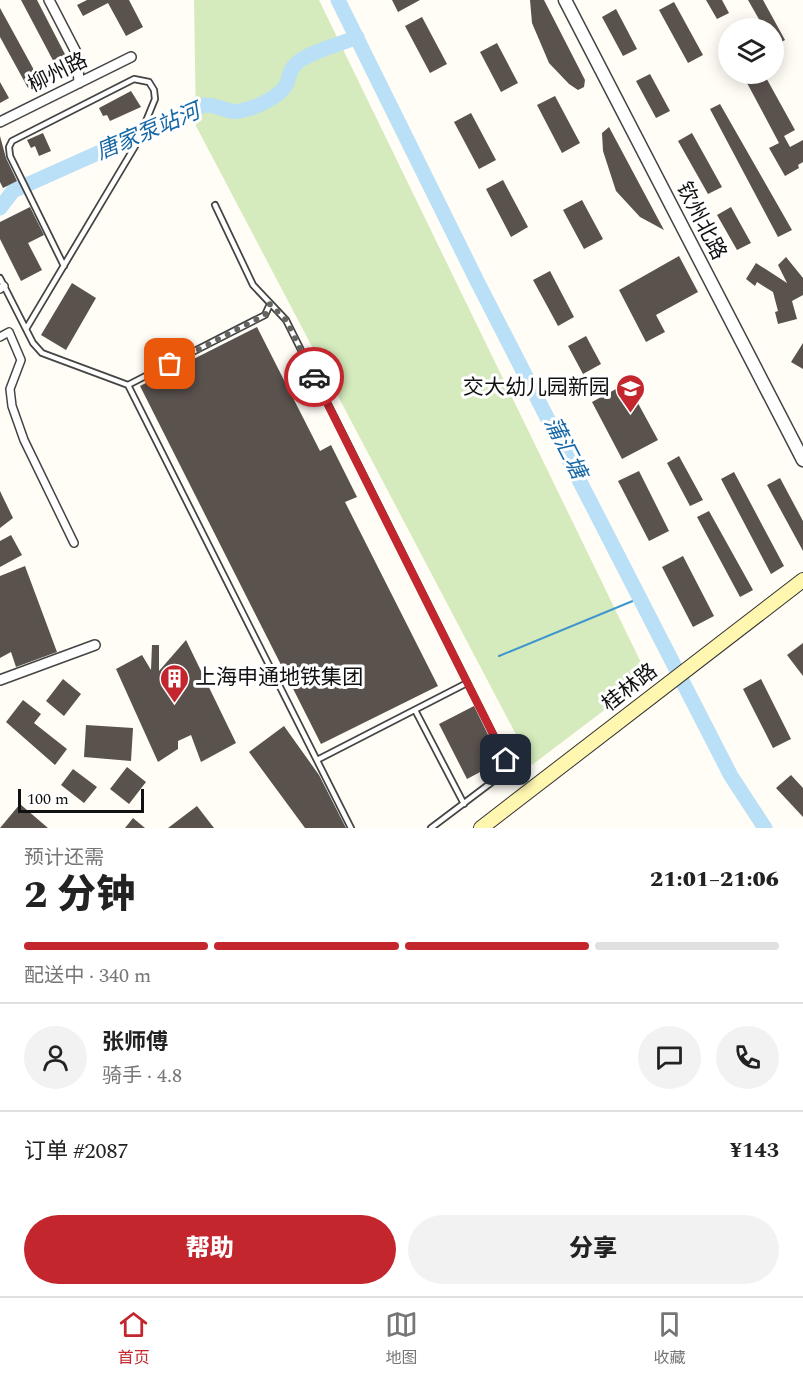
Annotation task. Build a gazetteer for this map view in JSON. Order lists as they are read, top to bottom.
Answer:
{
  "streets": {
    "main road": ["桂林路"],
    "street": ["柳州路", "钦州北路"]
  },
  "water": ["唐家泵站河", "蒲汇塘"],
  "places": {
    "school or university": ["交大幼儿园新园"],
    "building": ["上海申通地铁集团"]
  },
  "scale_bar": "100 m",
  "page": {
    "scale": "100 m",
    "heading": ["2 分钟", "预计还需", "21:01–21:06"],
    "panel": [
      "张师傅",
      "骑手 · 4.8",
      "订单 #2087",
      "¥143"
    ],
    "bar": "配送中 · 340 m",
    "buttons": ["帮助", "分享"],
    "tabs": ["首页", "地图", "收藏"]
  }
}
